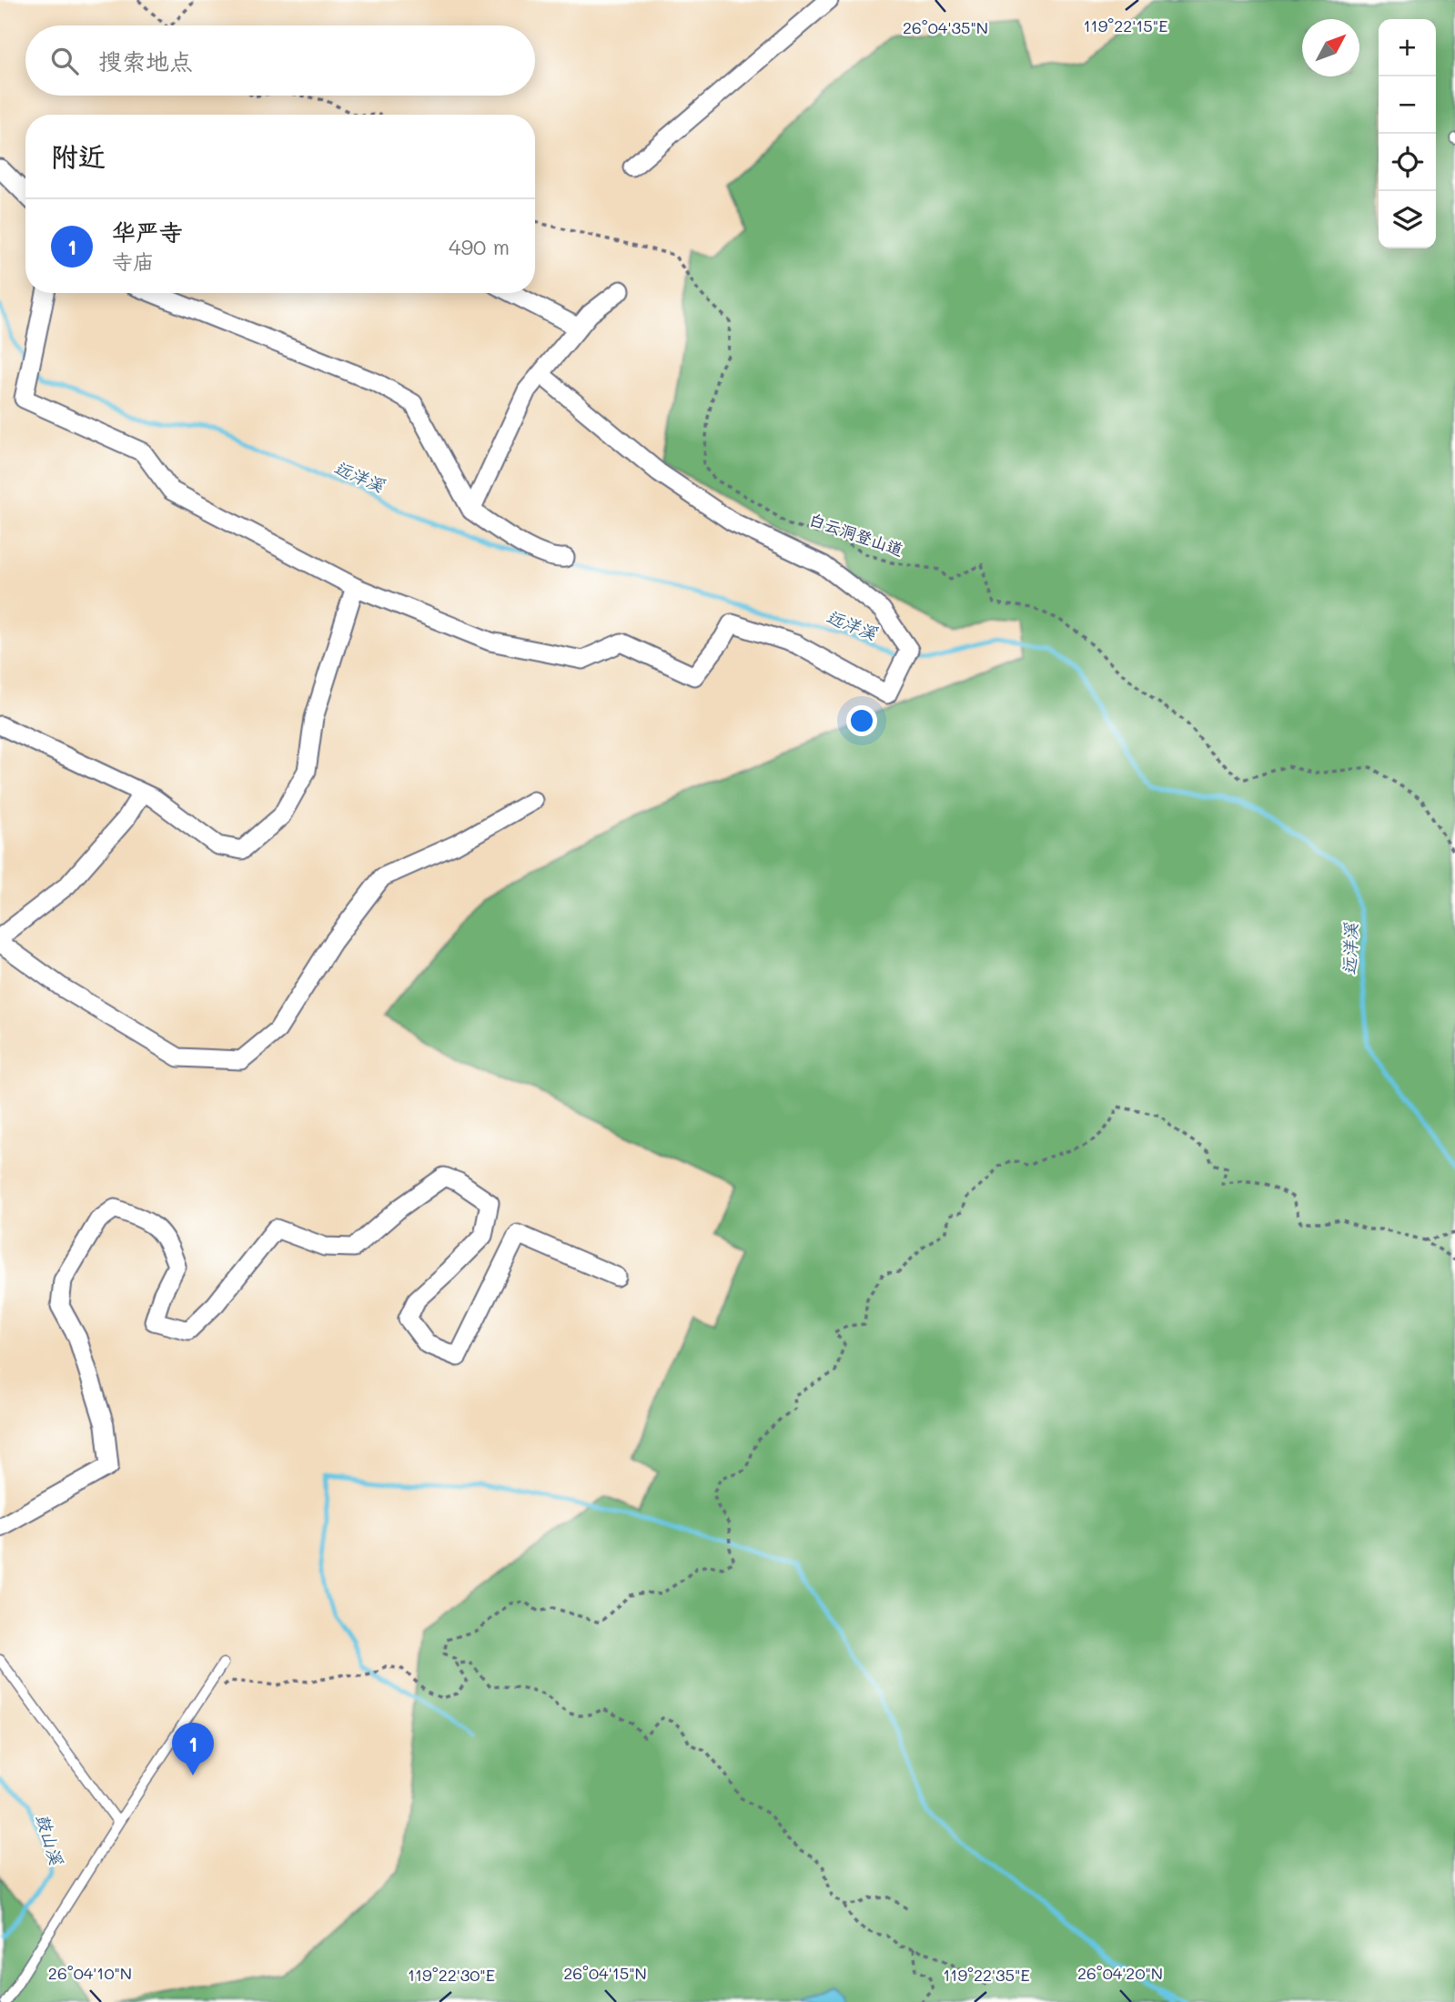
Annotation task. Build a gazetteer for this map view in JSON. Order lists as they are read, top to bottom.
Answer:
{
  "streets": {
    "path": ["白云洞登山道"]
  },
  "water": ["远洋溪", "鼓山溪"],
  "north": "top right",
  "page": {
    "map_buttons": ["+", "−"],
    "search": "搜索地点",
    "heading": "附近",
    "list": [
      {
        "mark": "1",
        "name": "华严寺",
        "note": "寺庙",
        "value": "490 m"
      }
    ],
    "pins": "1"
  },
  "coordinates": [
    "119°22'15\"E",
    "26°04'35\"N",
    "26°04'10\"N",
    "26°04'15\"N",
    "26°04'20\"N",
    "119°22'30\"E",
    "119°22'35\"E"
  ]
}
